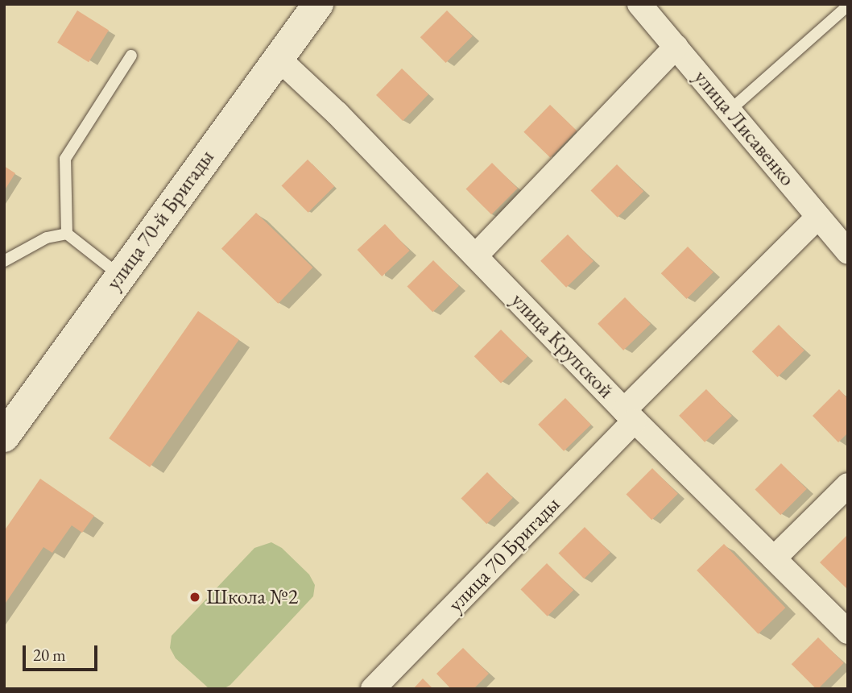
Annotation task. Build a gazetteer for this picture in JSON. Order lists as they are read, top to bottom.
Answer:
{
  "streets": {
    "main road": ["улица 70-й Бригады"],
    "street": ["улица Лисавенко", "улица Крупской", "улица 70 Бригады"]
  },
  "crossings": [
    ["улица Лисавенко", "улица 70 Бригады"],
    ["улица 70-й Бригады", "улица Крупской"],
    ["улица Крупской", "улица 70 Бригады"]
  ],
  "places": ["Школа №2"],
  "scale_bar": "20 m"
}
